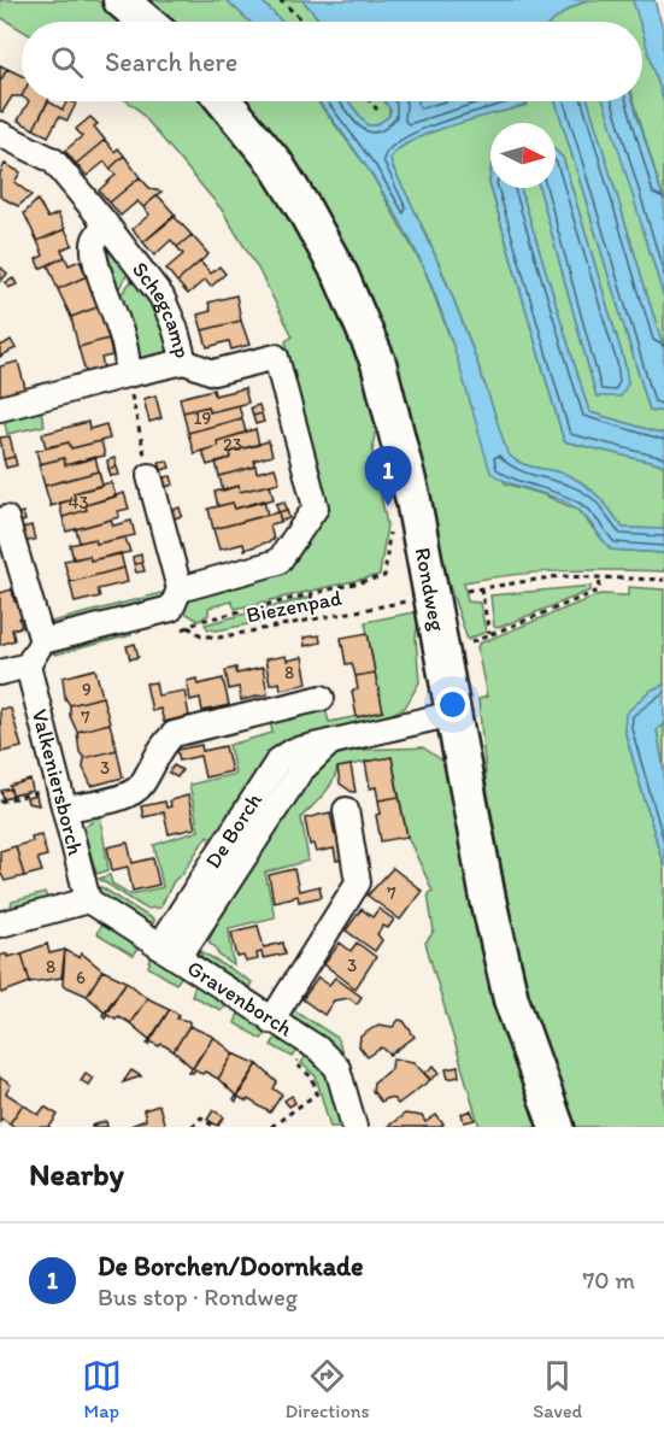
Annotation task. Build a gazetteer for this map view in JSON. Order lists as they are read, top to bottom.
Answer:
{
  "streets": {
    "main road": ["Rondweg"],
    "street": [
      "Schegcamp",
      "Valkeniersborch",
      "De Borch",
      "Gravenborch"
    ],
    "path": ["Biezenpad"]
  },
  "crossings": [
    ["Rondweg", "De Borch"],
    ["Valkeniersborch", "Gravenborch"],
    ["De Borch", "Gravenborch"]
  ],
  "house_numbers": [
    "19",
    "23",
    "43",
    "8",
    "9",
    "7",
    "3",
    "7",
    "3",
    "8",
    "6"
  ],
  "north": "right",
  "page": {
    "search": "Search here",
    "pins": "1",
    "heading": "Nearby",
    "list": [
      {
        "mark": "1",
        "name": "De Borchen/Doornkade",
        "note": "Bus stop · Rondweg",
        "value": "70 m"
      }
    ],
    "nav": ["Map", "Directions", "Saved"]
  }
}
